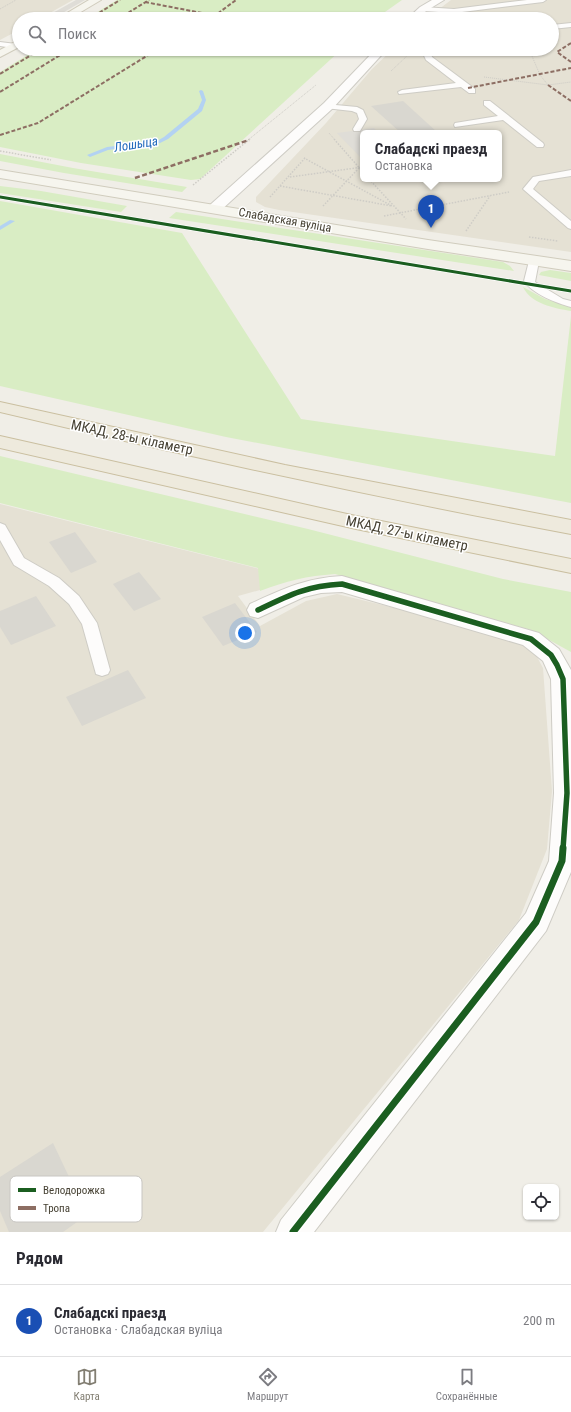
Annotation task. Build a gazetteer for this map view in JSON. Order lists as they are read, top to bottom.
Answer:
{
  "streets": {
    "highway": ["МКАД, 28-ы кіламетр", "МКАД, 27-ы кіламетр"],
    "main road": ["Слабадская вуліца"]
  },
  "water": ["Лошыца"],
  "legend": ["Велодорожка", "Тропа"],
  "page": {
    "search": "Поиск",
    "popup": ["Слабадскі праезд", "Остановка"],
    "pins": "1",
    "heading": "Рядом",
    "list": [
      {
        "mark": "1",
        "name": "Слабадскі праезд",
        "note": "Остановка · Слабадская вуліца",
        "value": "200 m"
      }
    ],
    "nav": ["Карта", "Маршрут", "Сохранённые"]
  }
}
